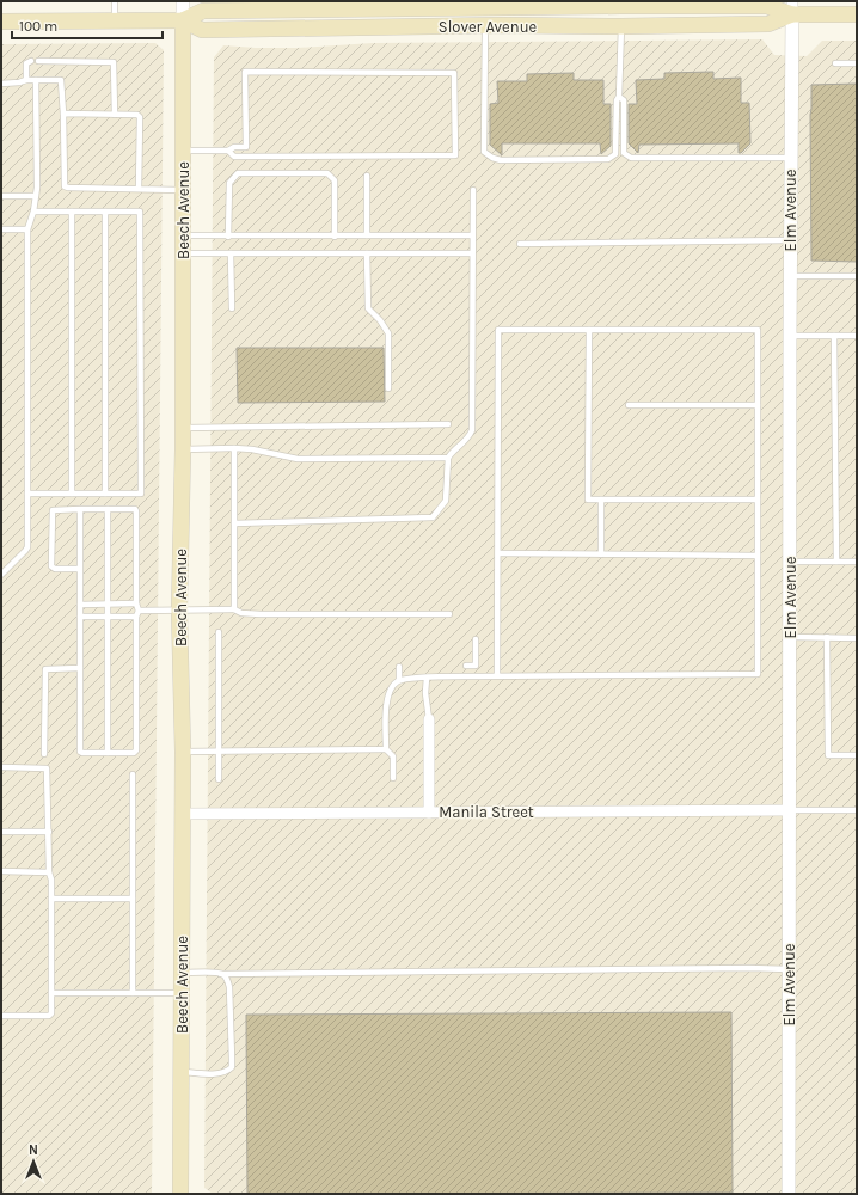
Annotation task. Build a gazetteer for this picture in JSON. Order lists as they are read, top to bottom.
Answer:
{
  "streets": {
    "main road": ["Slover Avenue", "Beech Avenue"],
    "street": ["Elm Avenue", "Manila Street"]
  },
  "crossings": [
    ["Slover Avenue", "Beech Avenue"],
    ["Slover Avenue", "Elm Avenue"],
    ["Beech Avenue", "Manila Street"],
    ["Elm Avenue", "Manila Street"]
  ],
  "scale_bar": "100 m",
  "north": "top"
}
